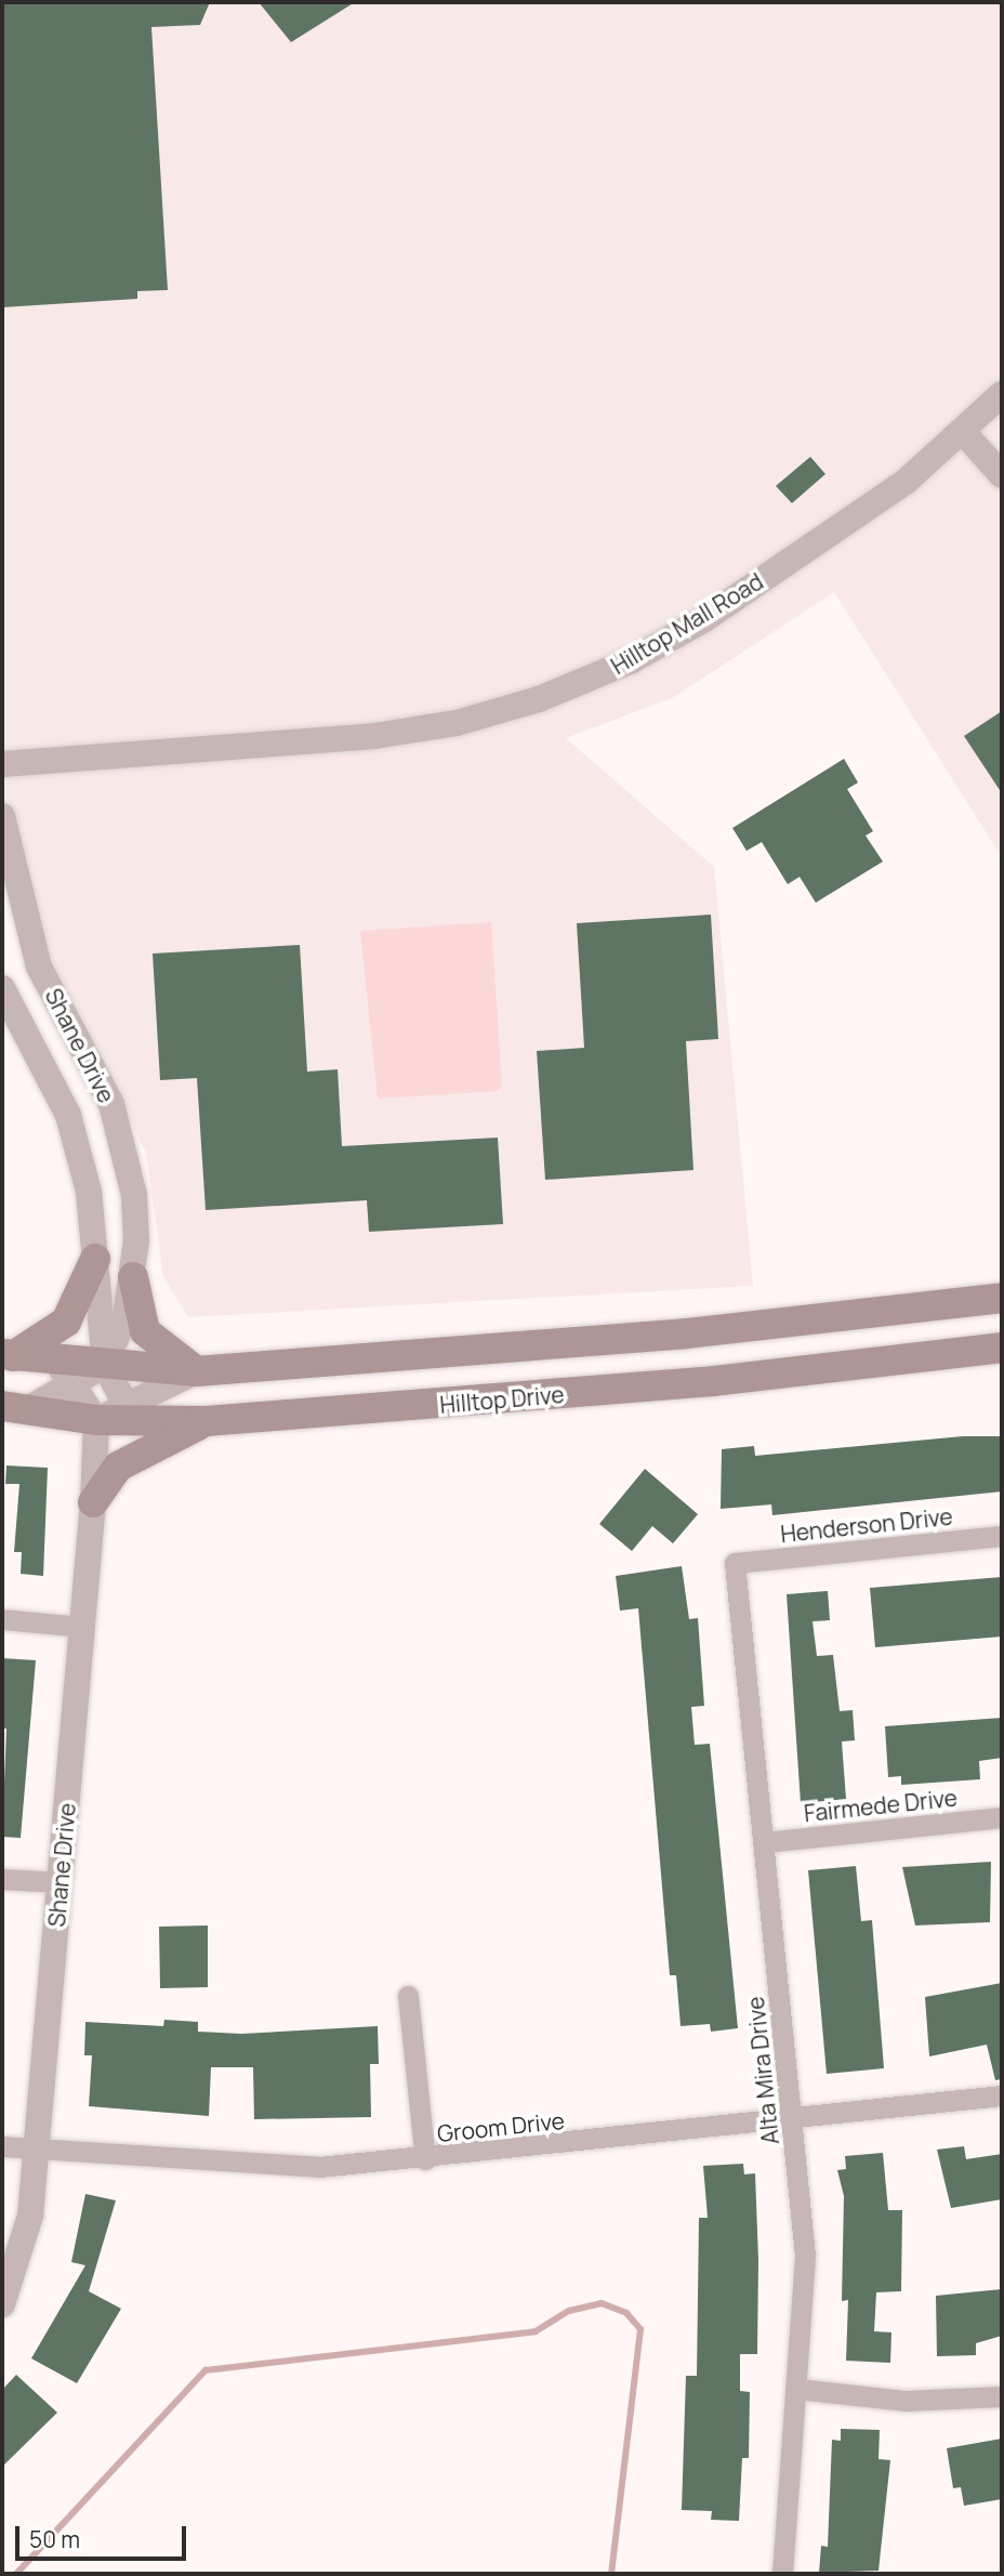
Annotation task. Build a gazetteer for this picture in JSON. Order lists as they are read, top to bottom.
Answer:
{
  "streets": {
    "main road": ["Hilltop Drive"],
    "street": [
      "Hilltop Mall Road",
      "Shane Drive",
      "Henderson Drive",
      "Fairmede Drive",
      "Alta Mira Drive",
      "Groom Drive"
    ]
  },
  "crossings": [
    ["Shane Drive", "Hilltop Drive"],
    ["Shane Drive", "Groom Drive"],
    ["Henderson Drive", "Alta Mira Drive"],
    ["Fairmede Drive", "Alta Mira Drive"],
    ["Alta Mira Drive", "Groom Drive"]
  ],
  "scale_bar": "50 m"
}
